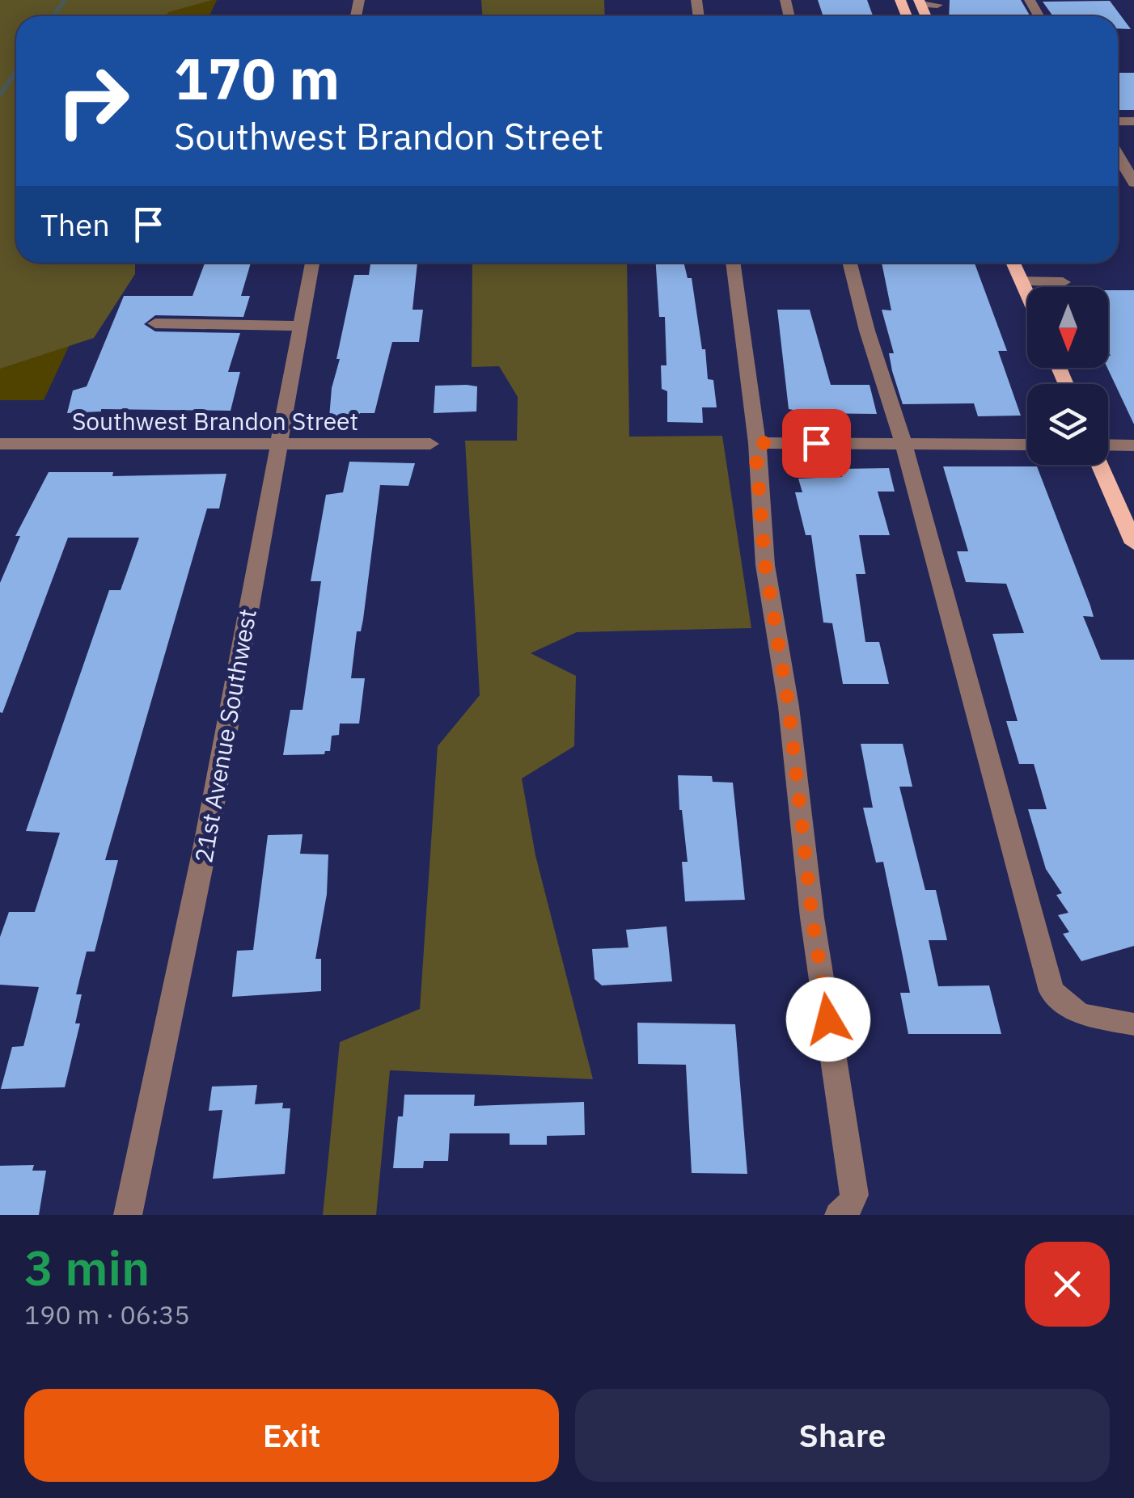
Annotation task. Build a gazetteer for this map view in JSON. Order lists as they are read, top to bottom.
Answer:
{
  "streets": {
    "street": ["Southwest Brandon Street", "21st Avenue Southwest"]
  },
  "crossings": [
    ["Southwest Brandon Street", "21st Avenue Southwest"]
  ],
  "north": "bottom",
  "page": {
    "turn": ["170 m", "Southwest Brandon Street"],
    "then": "Then",
    "heading": ["3 min", "190 m · 06:35"],
    "buttons": ["Exit", "Share"]
  }
}
